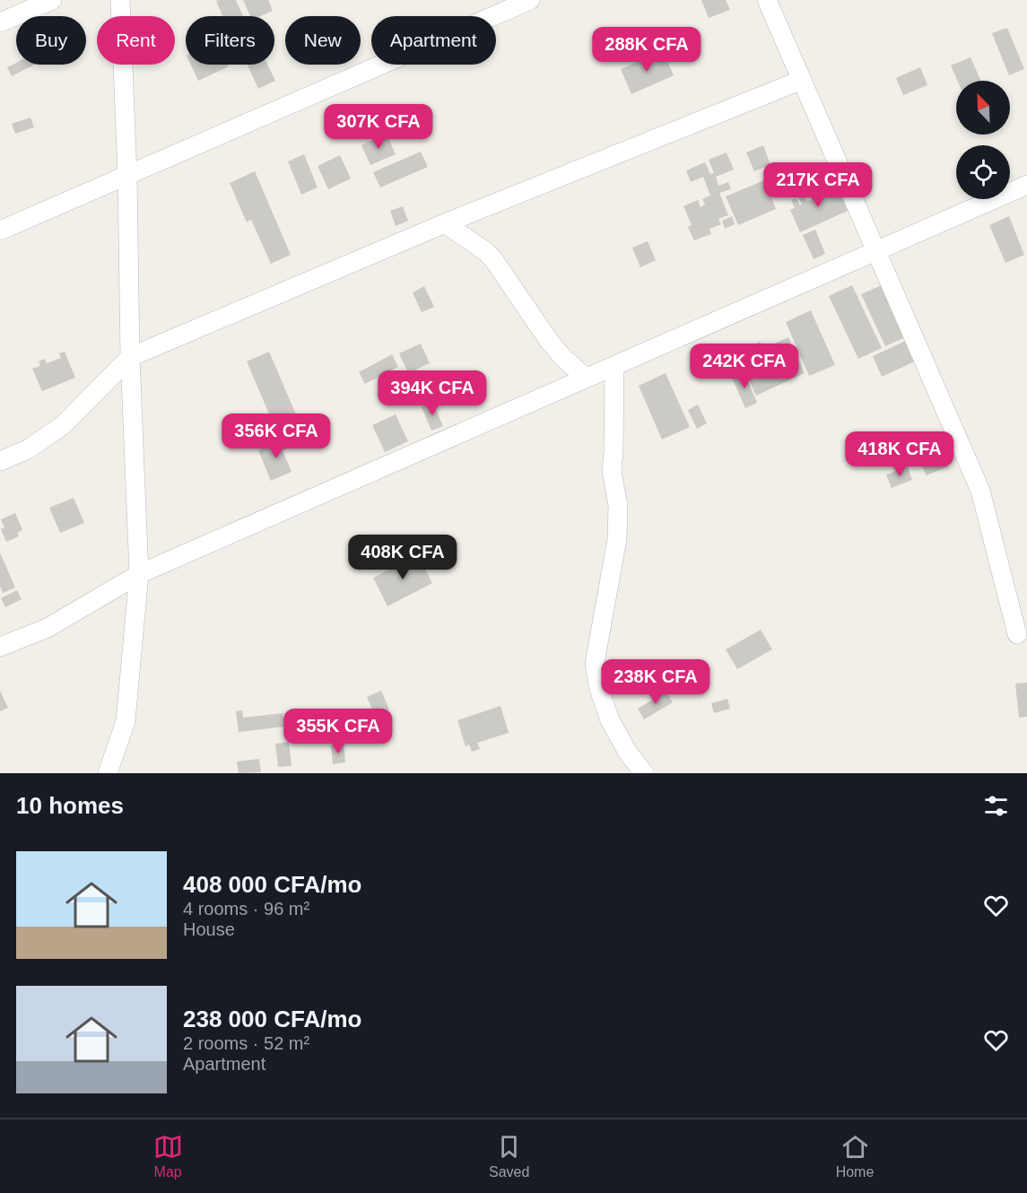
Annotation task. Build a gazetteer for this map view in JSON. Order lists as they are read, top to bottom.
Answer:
{
  "north": "top left",
  "page": {
    "chip": [
      "Buy",
      "Rent",
      "Filters",
      "New",
      "Apartment"
    ],
    "price": [
      "288K CFA",
      "307K CFA",
      "217K CFA",
      "242K CFA",
      "394K CFA",
      "356K CFA",
      "418K CFA",
      "408K CFA",
      "238K CFA",
      "355K CFA"
    ],
    "heading": "10 homes",
    "list": [
      {
        "name": "408 000 CFA/mo",
        "note": "4 rooms · 96 m² · House"
      },
      {
        "name": "238 000 CFA/mo",
        "note": "2 rooms · 52 m² · Apartment"
      }
    ],
    "tabs": ["Map", "Saved", "Home"]
  }
}
